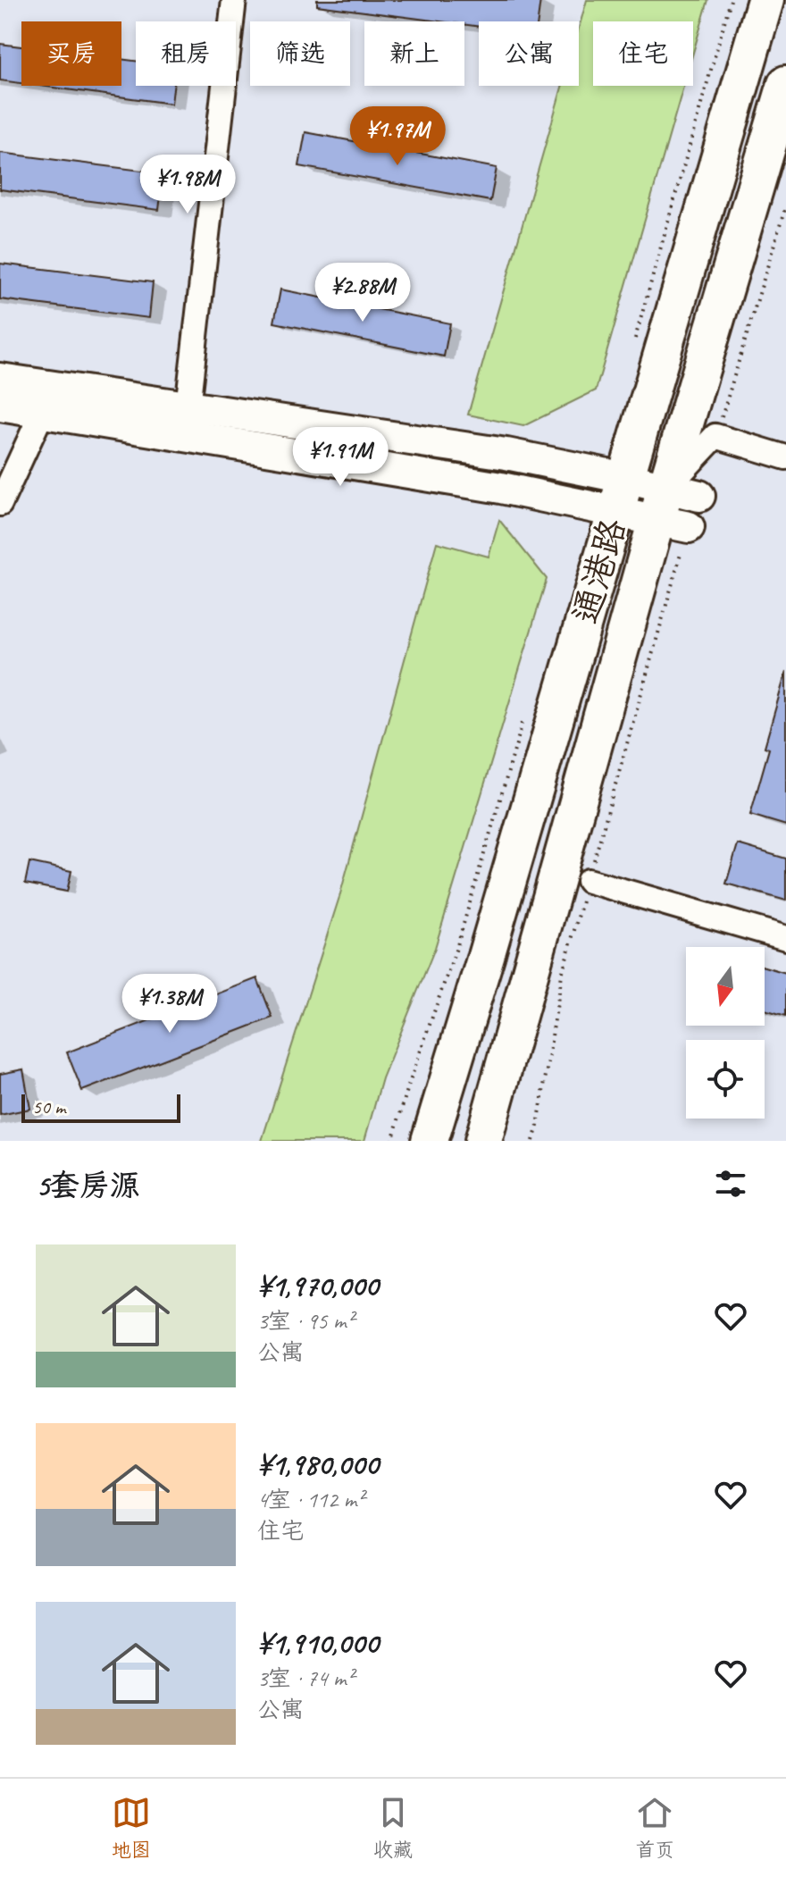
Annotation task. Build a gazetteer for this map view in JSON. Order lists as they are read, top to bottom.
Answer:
{
  "streets": {
    "highway": ["通港路"]
  },
  "scale_bar": "50 m",
  "north": "bottom",
  "page": {
    "chip": [
      "买房",
      "租房",
      "筛选",
      "新上",
      "公寓",
      "住宅"
    ],
    "price": [
      "¥1.97M",
      "¥1.98M",
      "¥2.88M",
      "¥1.91M",
      "¥1.38M"
    ],
    "scale": "50 m",
    "heading": "5套房源",
    "list": [
      {
        "name": "¥1,970,000",
        "note": "3室 · 95 m² · 公寓"
      },
      {
        "name": "¥1,980,000",
        "note": "4室 · 112 m² · 住宅"
      },
      {
        "name": "¥1,910,000",
        "note": "3室 · 74 m² · 公寓"
      }
    ],
    "tabs": ["地图", "收藏", "首页"]
  }
}
